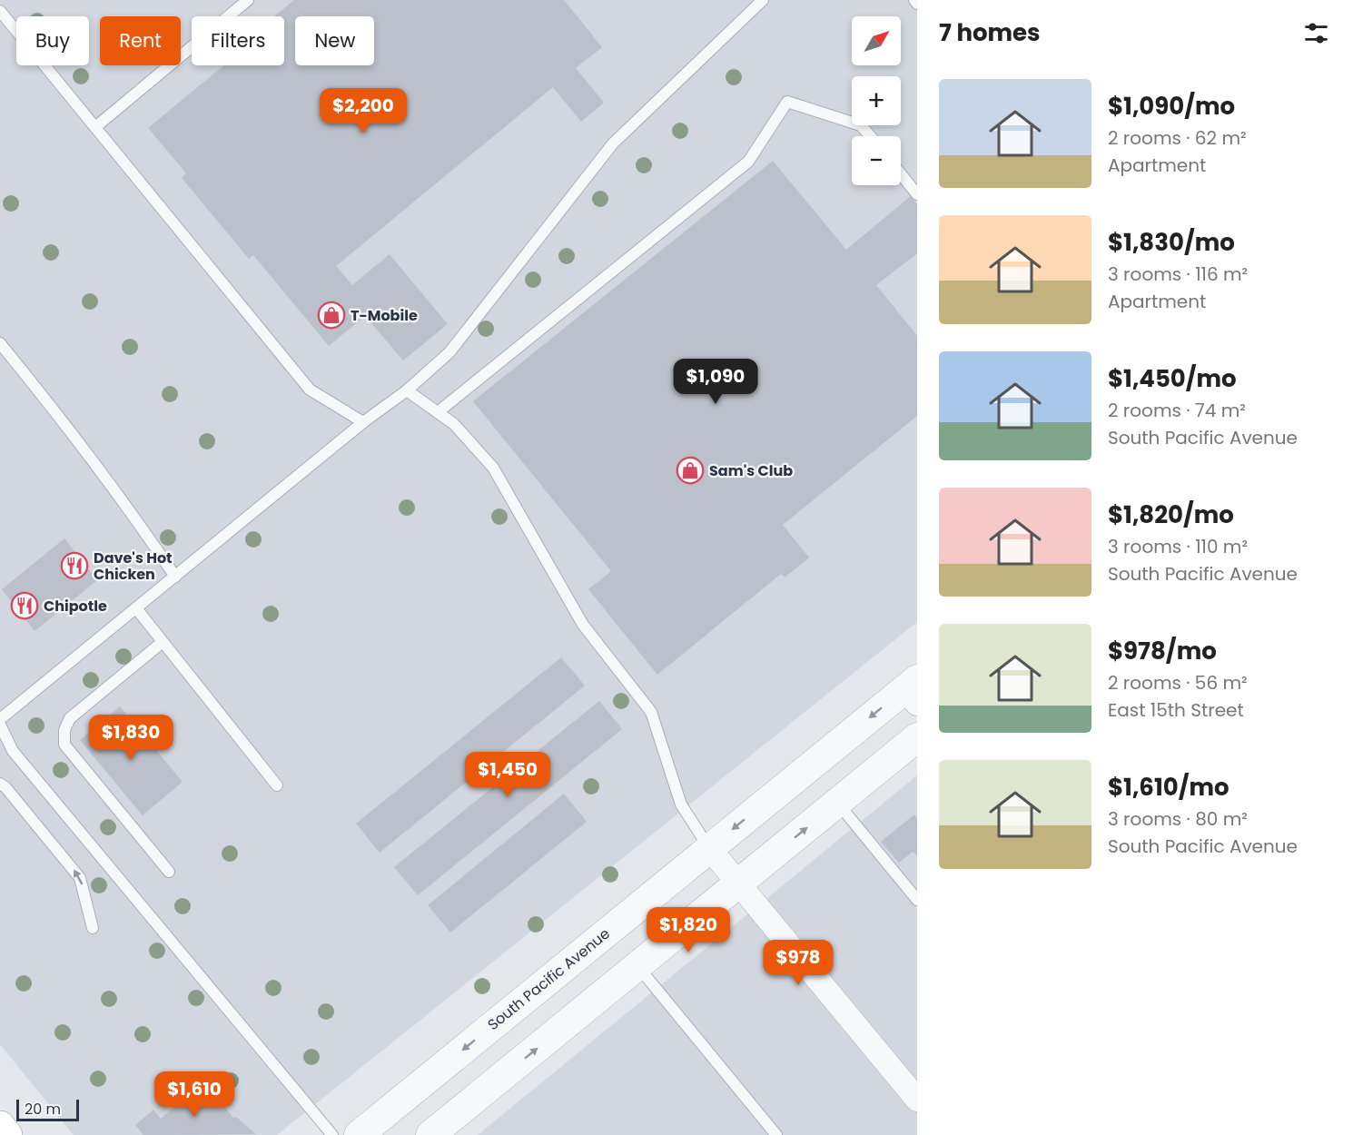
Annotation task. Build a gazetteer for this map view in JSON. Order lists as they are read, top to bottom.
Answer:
{
  "streets": {
    "street": ["South Pacific Avenue"]
  },
  "places": {
    "shop": ["T-Mobile", "Sam's Club"],
    "restaurant": ["Dave's Hot Chicken", "Chipotle"]
  },
  "scale_bar": "20 m",
  "north": "top right",
  "page": {
    "heading": "7 homes",
    "map_buttons": ["+", "−"],
    "chip": [
      "Buy",
      "Rent",
      "Filters",
      "New"
    ],
    "list": [
      {
        "name": "$1,090/mo",
        "note": "2 rooms · 62 m² · Apartment"
      },
      {
        "name": "$1,830/mo",
        "note": "3 rooms · 116 m² · Apartment"
      },
      {
        "name": "$1,450/mo",
        "note": "2 rooms · 74 m² · South Pacific Avenue"
      },
      {
        "name": "$1,820/mo",
        "note": "3 rooms · 110 m² · South Pacific Avenue"
      },
      {
        "name": "$978/mo",
        "note": "2 rooms · 56 m² · East 15th Street"
      },
      {
        "name": "$1,610/mo",
        "note": "3 rooms · 80 m² · South Pacific Avenue"
      }
    ],
    "price": [
      "$2,200",
      "$1,090",
      "$1,830",
      "$1,450",
      "$1,820",
      "$978",
      "$1,610"
    ],
    "scale": "20 m"
  }
}
